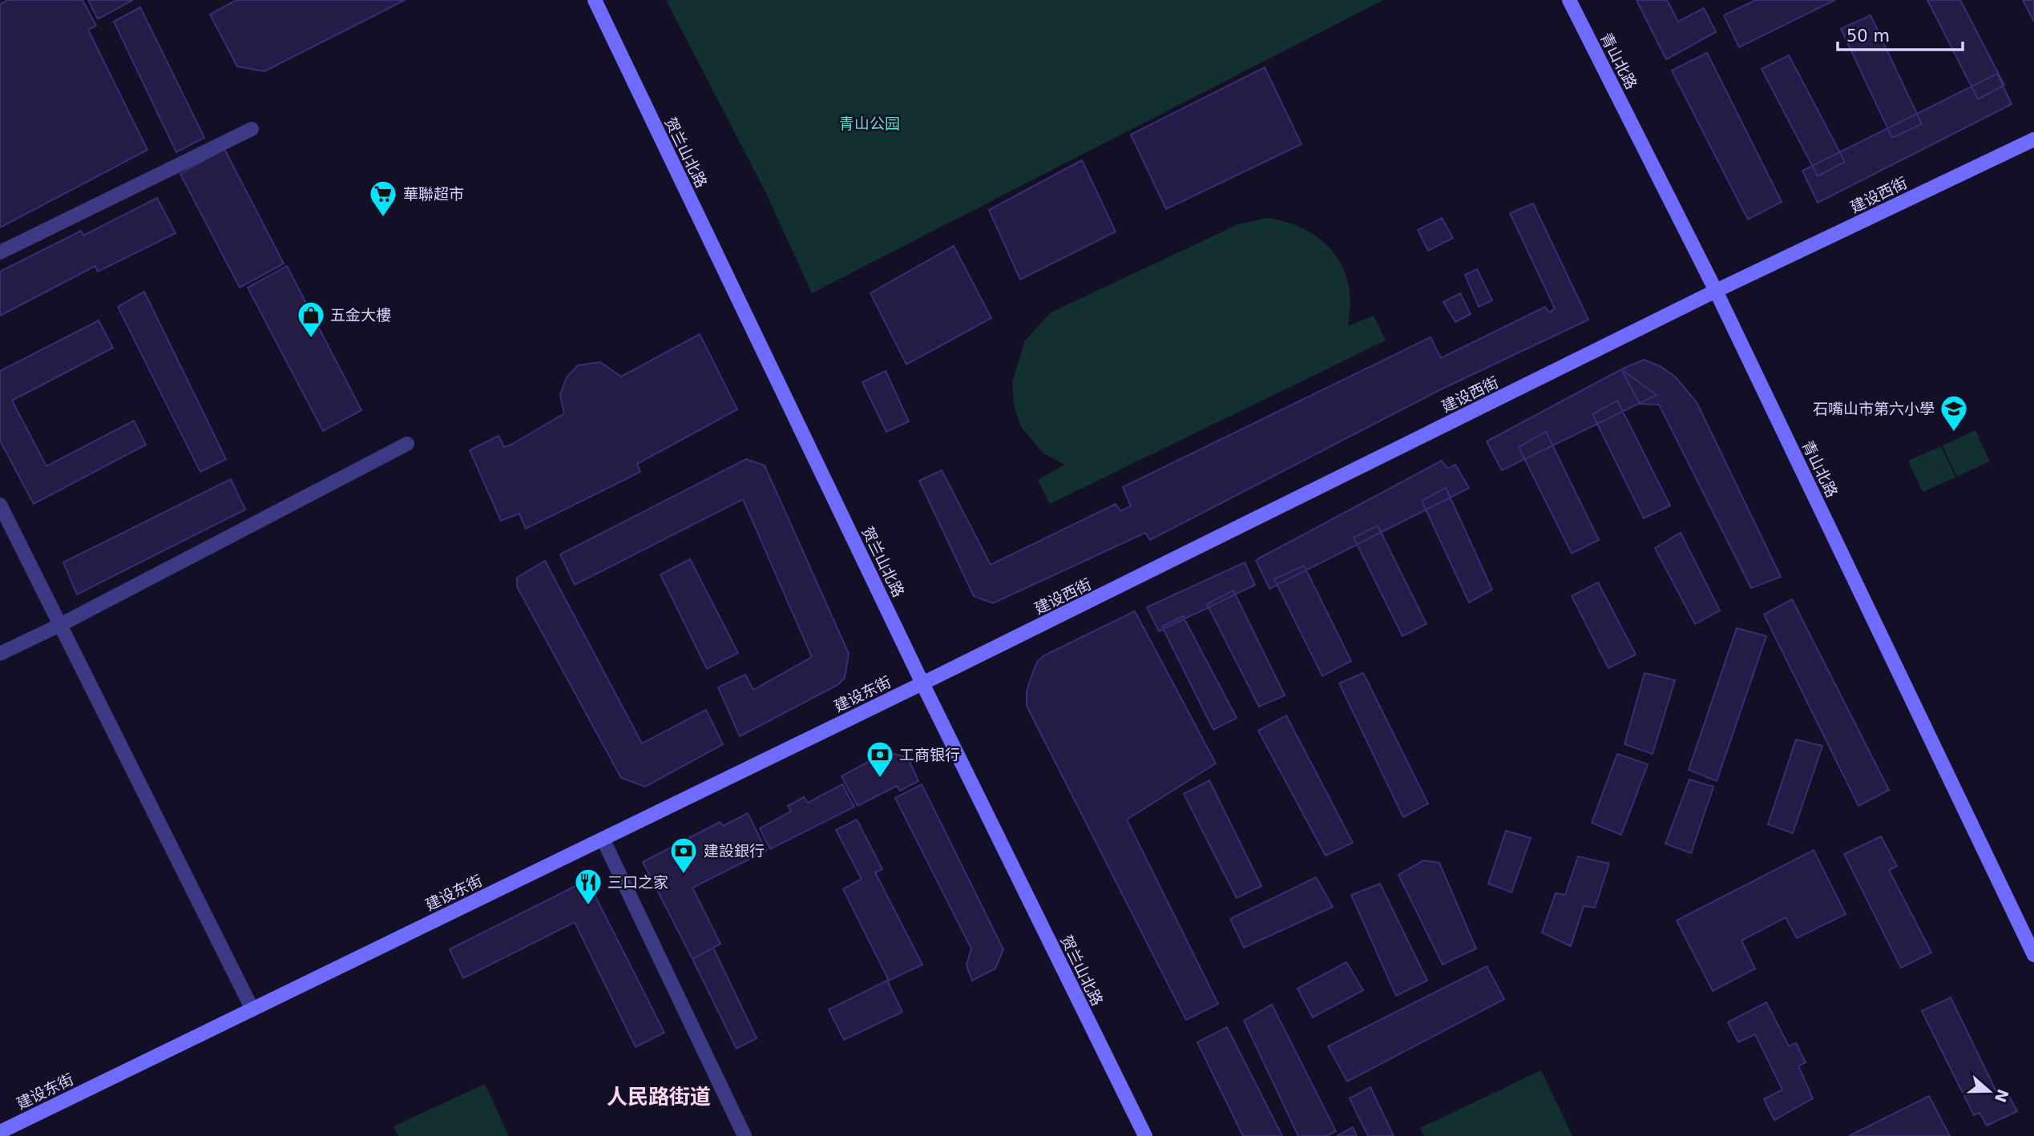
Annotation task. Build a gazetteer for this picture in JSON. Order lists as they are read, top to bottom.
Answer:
{
  "streets": {
    "main road": [
      "青山北路",
      "贺兰山北路",
      "建设西街",
      "建设东街"
    ]
  },
  "crossings": [
    ["青山北路", "建设西街"],
    ["贺兰山北路", "建设西街"],
    ["贺兰山北路", "建设东街"],
    ["建设西街", "建设东街"]
  ],
  "districts": ["人民路街道"],
  "parks": ["青山公园"],
  "places": {
    "supermarket": ["華聯超市"],
    "shop": ["五金大樓"],
    "school or university": ["石嘴山市第六小學"],
    "bank": ["工商银行", "建設銀行"],
    "restaurant": ["三口之家"]
  },
  "scale_bar": "50 m",
  "north": "right"
}
